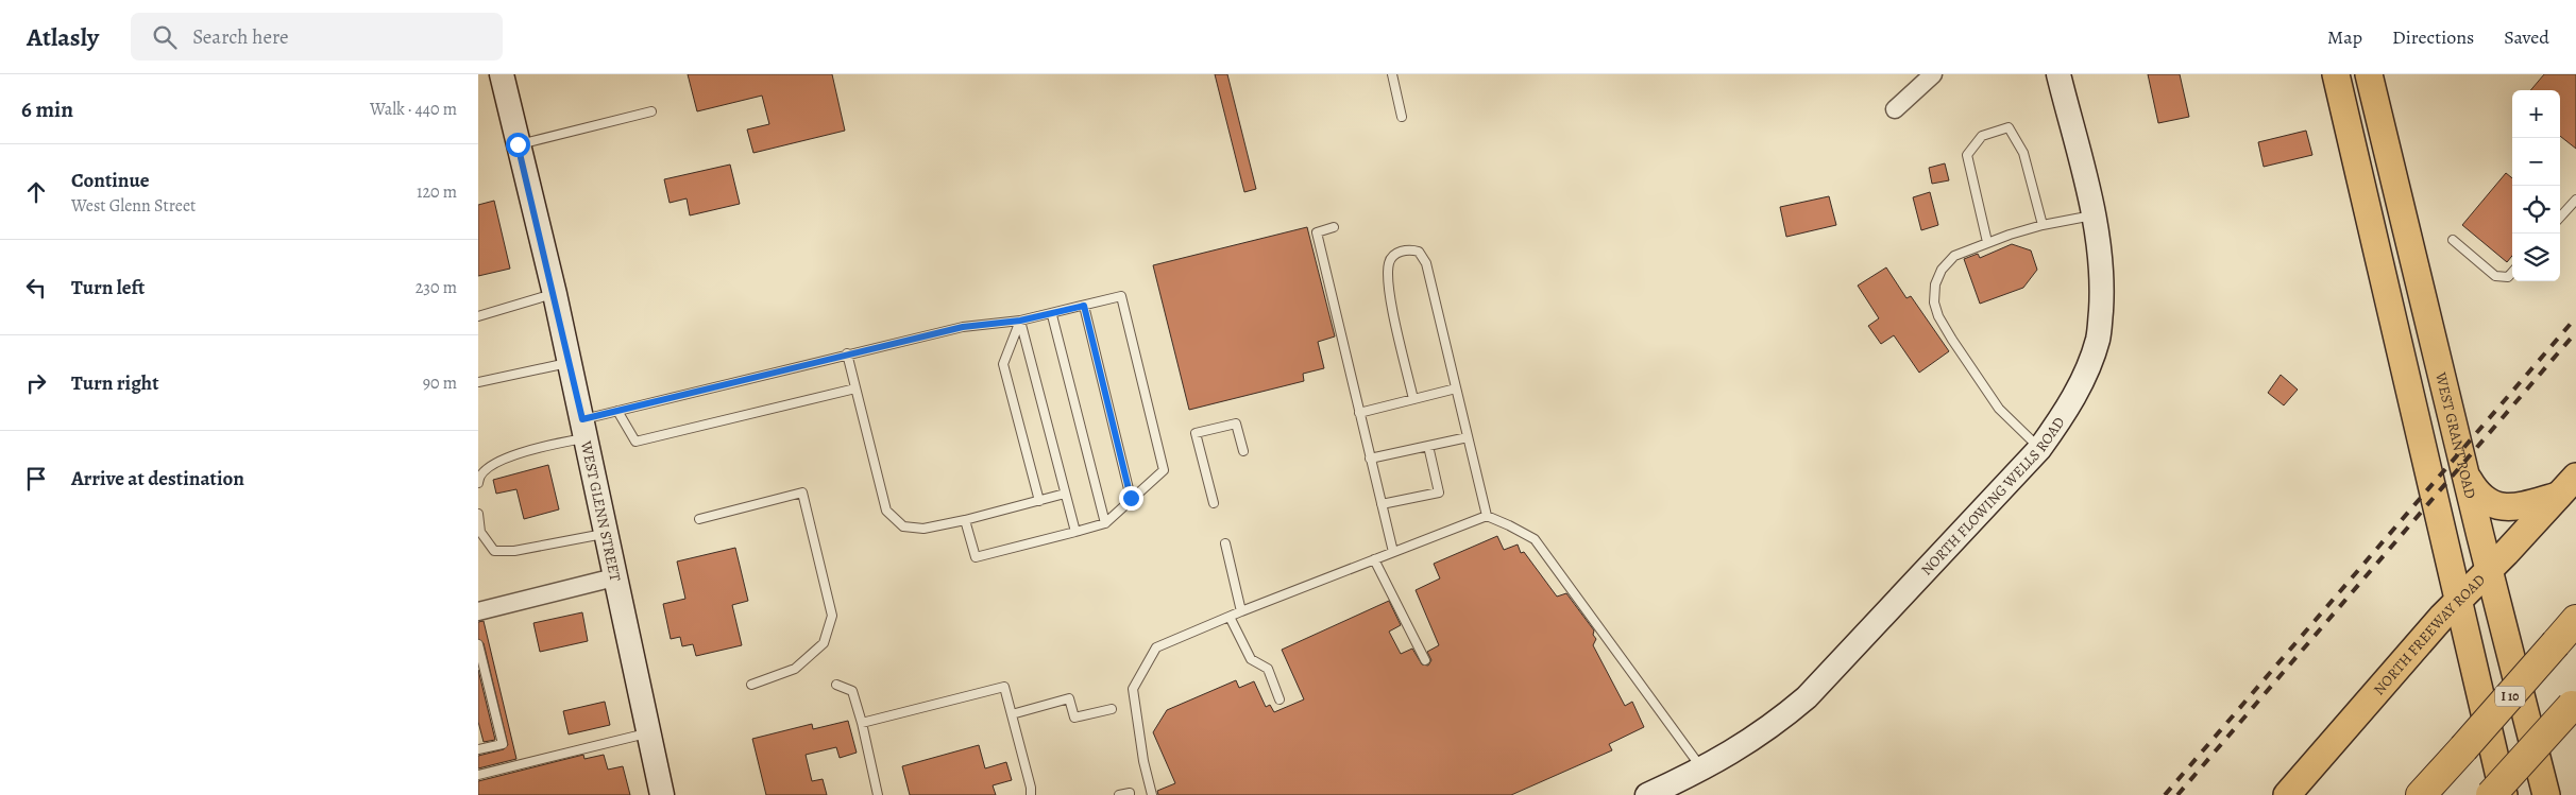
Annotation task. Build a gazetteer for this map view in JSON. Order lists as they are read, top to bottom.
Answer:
{
  "streets": {
    "highway": ["I 10"],
    "main road": ["WEST GRANT ROAD", "NORTH FREEWAY ROAD"],
    "street": ["NORTH FLOWING WELLS ROAD", "WEST GLENN STREET"]
  },
  "crossings": [
    ["WEST GRANT ROAD", "NORTH FREEWAY ROAD"]
  ],
  "page": {
    "header": "Atlasly",
    "search": "Search here",
    "nav": ["Map", "Directions", "Saved"],
    "heading": ["6 min", "Walk · 440 m"],
    "map_buttons": ["+", "−"],
    "list": [
      ["Continue", "West Glenn Street", "120 m"],
      ["Turn left", "230 m"],
      ["Turn right", "90 m"],
      "Arrive at destination"
    ]
  }
}
